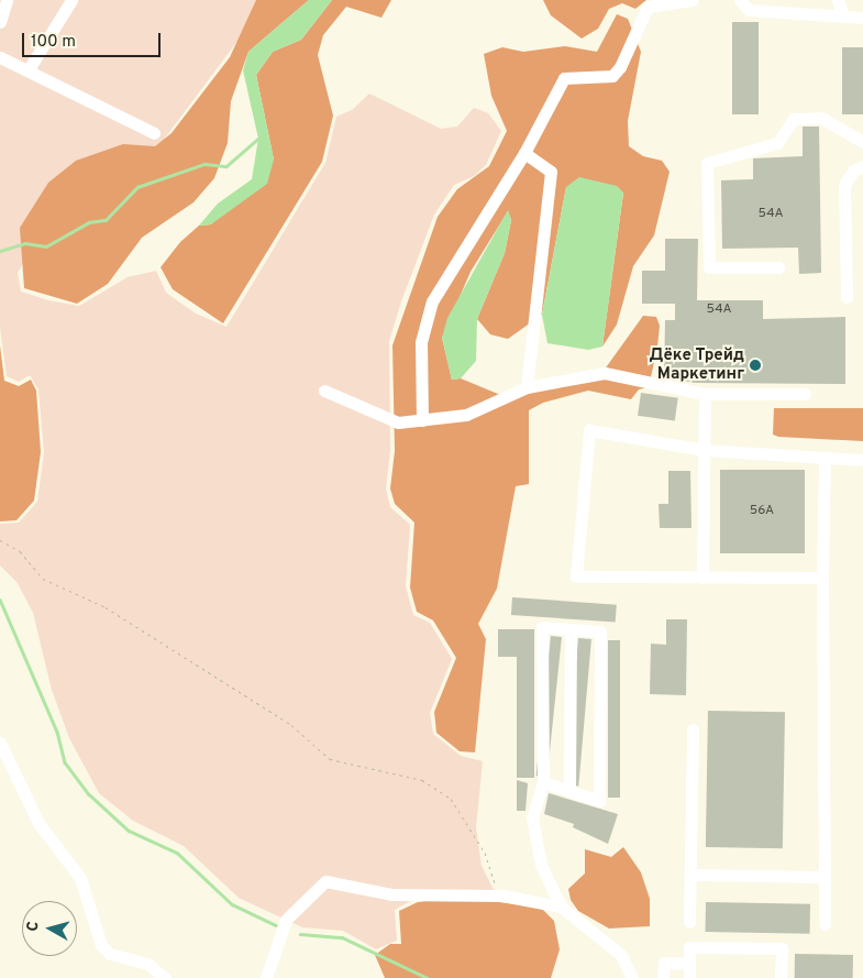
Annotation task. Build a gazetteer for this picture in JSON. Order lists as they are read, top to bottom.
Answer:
{
  "places": ["Дёке Трейд Маркетинг"],
  "house_numbers": ["54А", "54А", "56А"],
  "scale_bar": "100 m",
  "north": "left"
}
